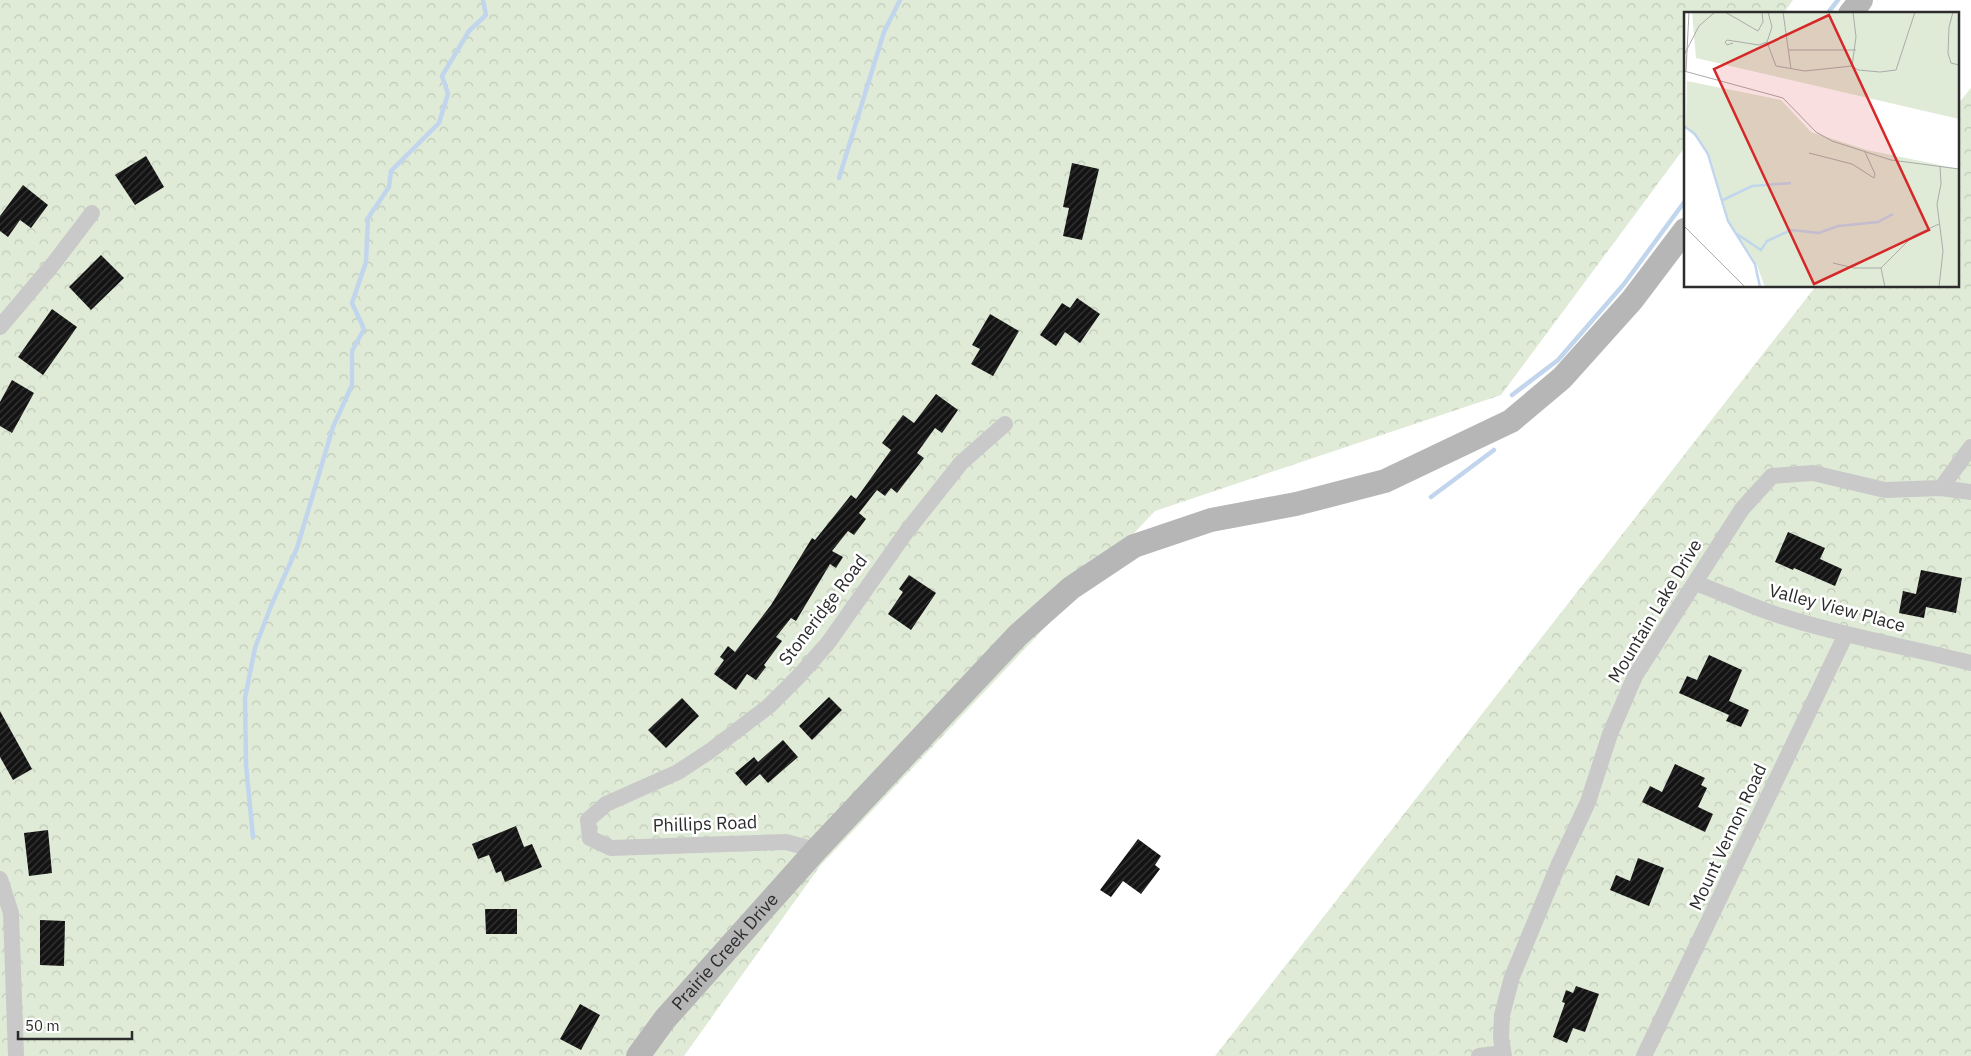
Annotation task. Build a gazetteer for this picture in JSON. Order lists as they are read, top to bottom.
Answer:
{
  "streets": {
    "main road": ["Prairie Creek Drive"],
    "street": [
      "Valley View Place",
      "Stoneridge Road",
      "Mountain Lake Drive",
      "Phillips Road",
      "Mount Vernon Road"
    ]
  },
  "crossings": [
    ["Valley View Place", "Mountain Lake Drive"],
    ["Valley View Place", "Mount Vernon Road"],
    ["Stoneridge Road", "Phillips Road"],
    ["Phillips Road", "Prairie Creek Drive"]
  ],
  "scale_bar": "50 m"
}
